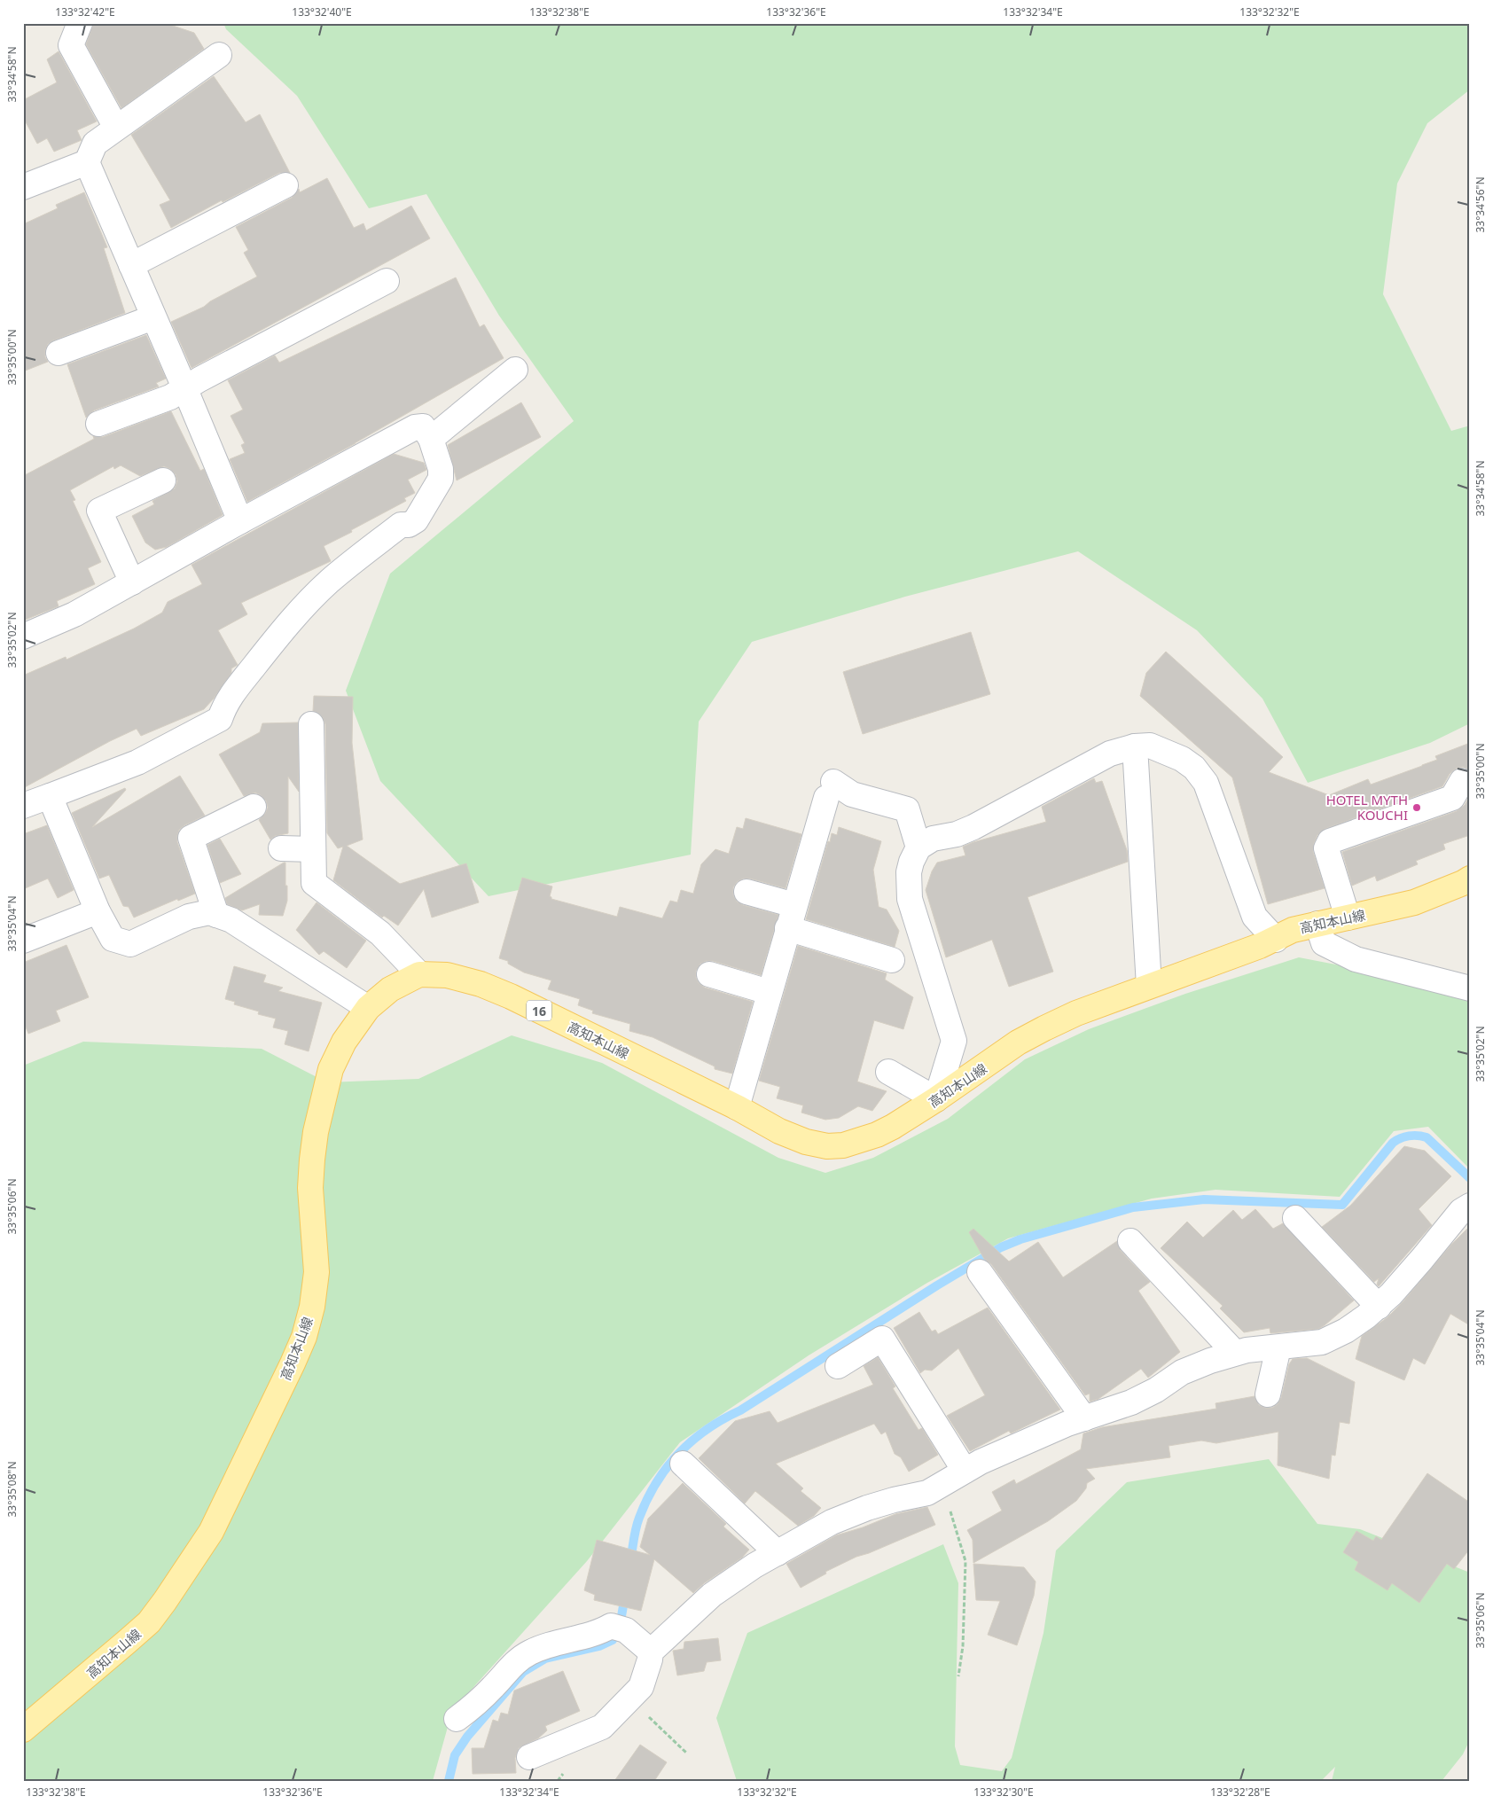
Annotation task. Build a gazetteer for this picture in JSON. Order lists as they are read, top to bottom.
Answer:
{
  "streets": {
    "main road": ["高知本山線", "16"]
  },
  "places": ["HOTEL MYTH KOUCHI"],
  "coordinates": [
    "133°32'42\"E",
    "133°32'40\"E",
    "133°32'38\"E",
    "133°32'36\"E",
    "133°32'34\"E",
    "133°32'32\"E",
    "33°34'58\"N",
    "33°34'56\"N",
    "33°35'00\"N",
    "33°35'02\"N",
    "33°35'04\"N",
    "33°35'06\"N",
    "33°35'08\"N",
    "133°32'30\"E",
    "133°32'28\"E"
  ]
}
